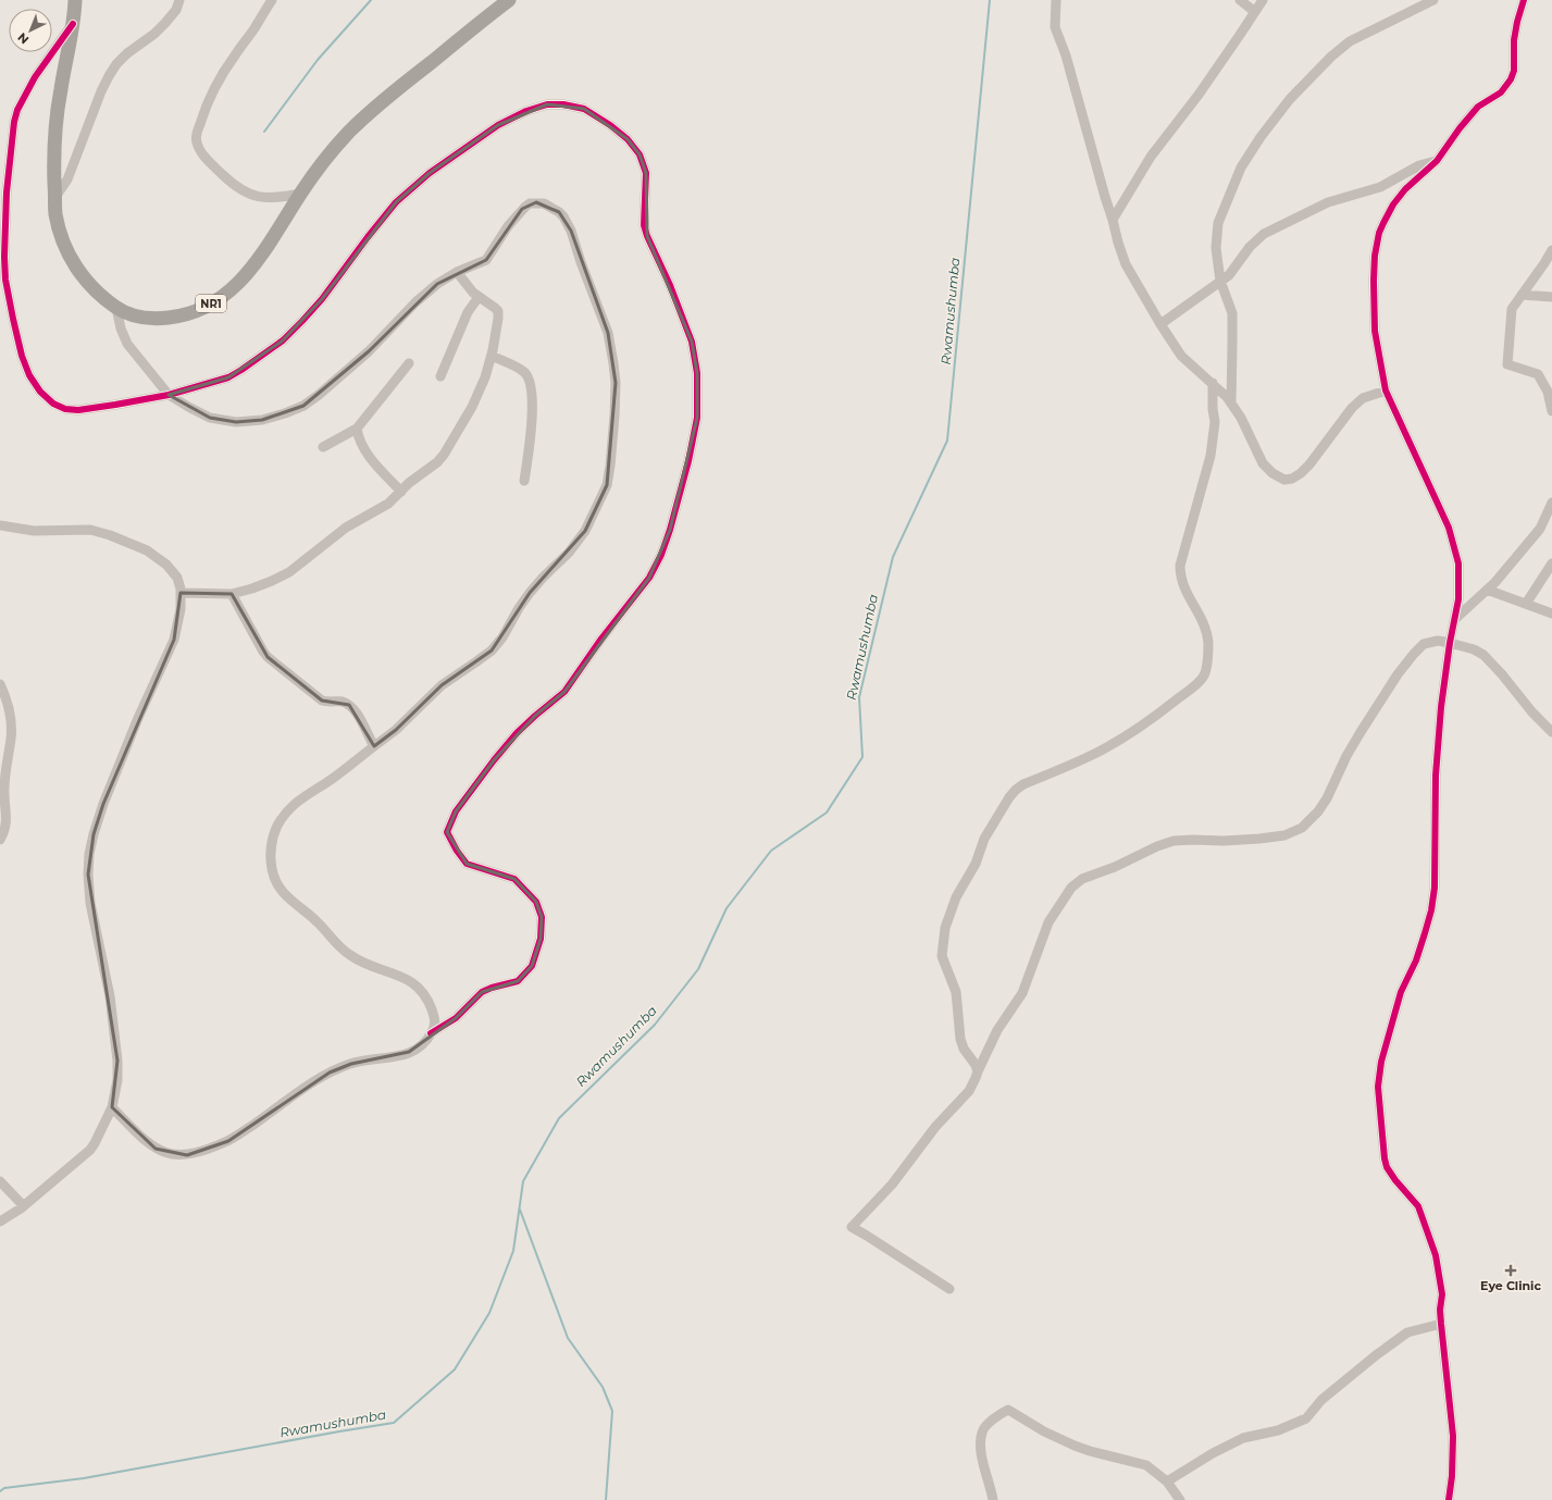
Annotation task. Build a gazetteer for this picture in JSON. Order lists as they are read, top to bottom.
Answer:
{
  "streets": {
    "highway": ["NR1"]
  },
  "water": ["Rwamushumba"],
  "places": {
    "health": ["Eye Clinic"]
  },
  "north": "bottom left"
}
